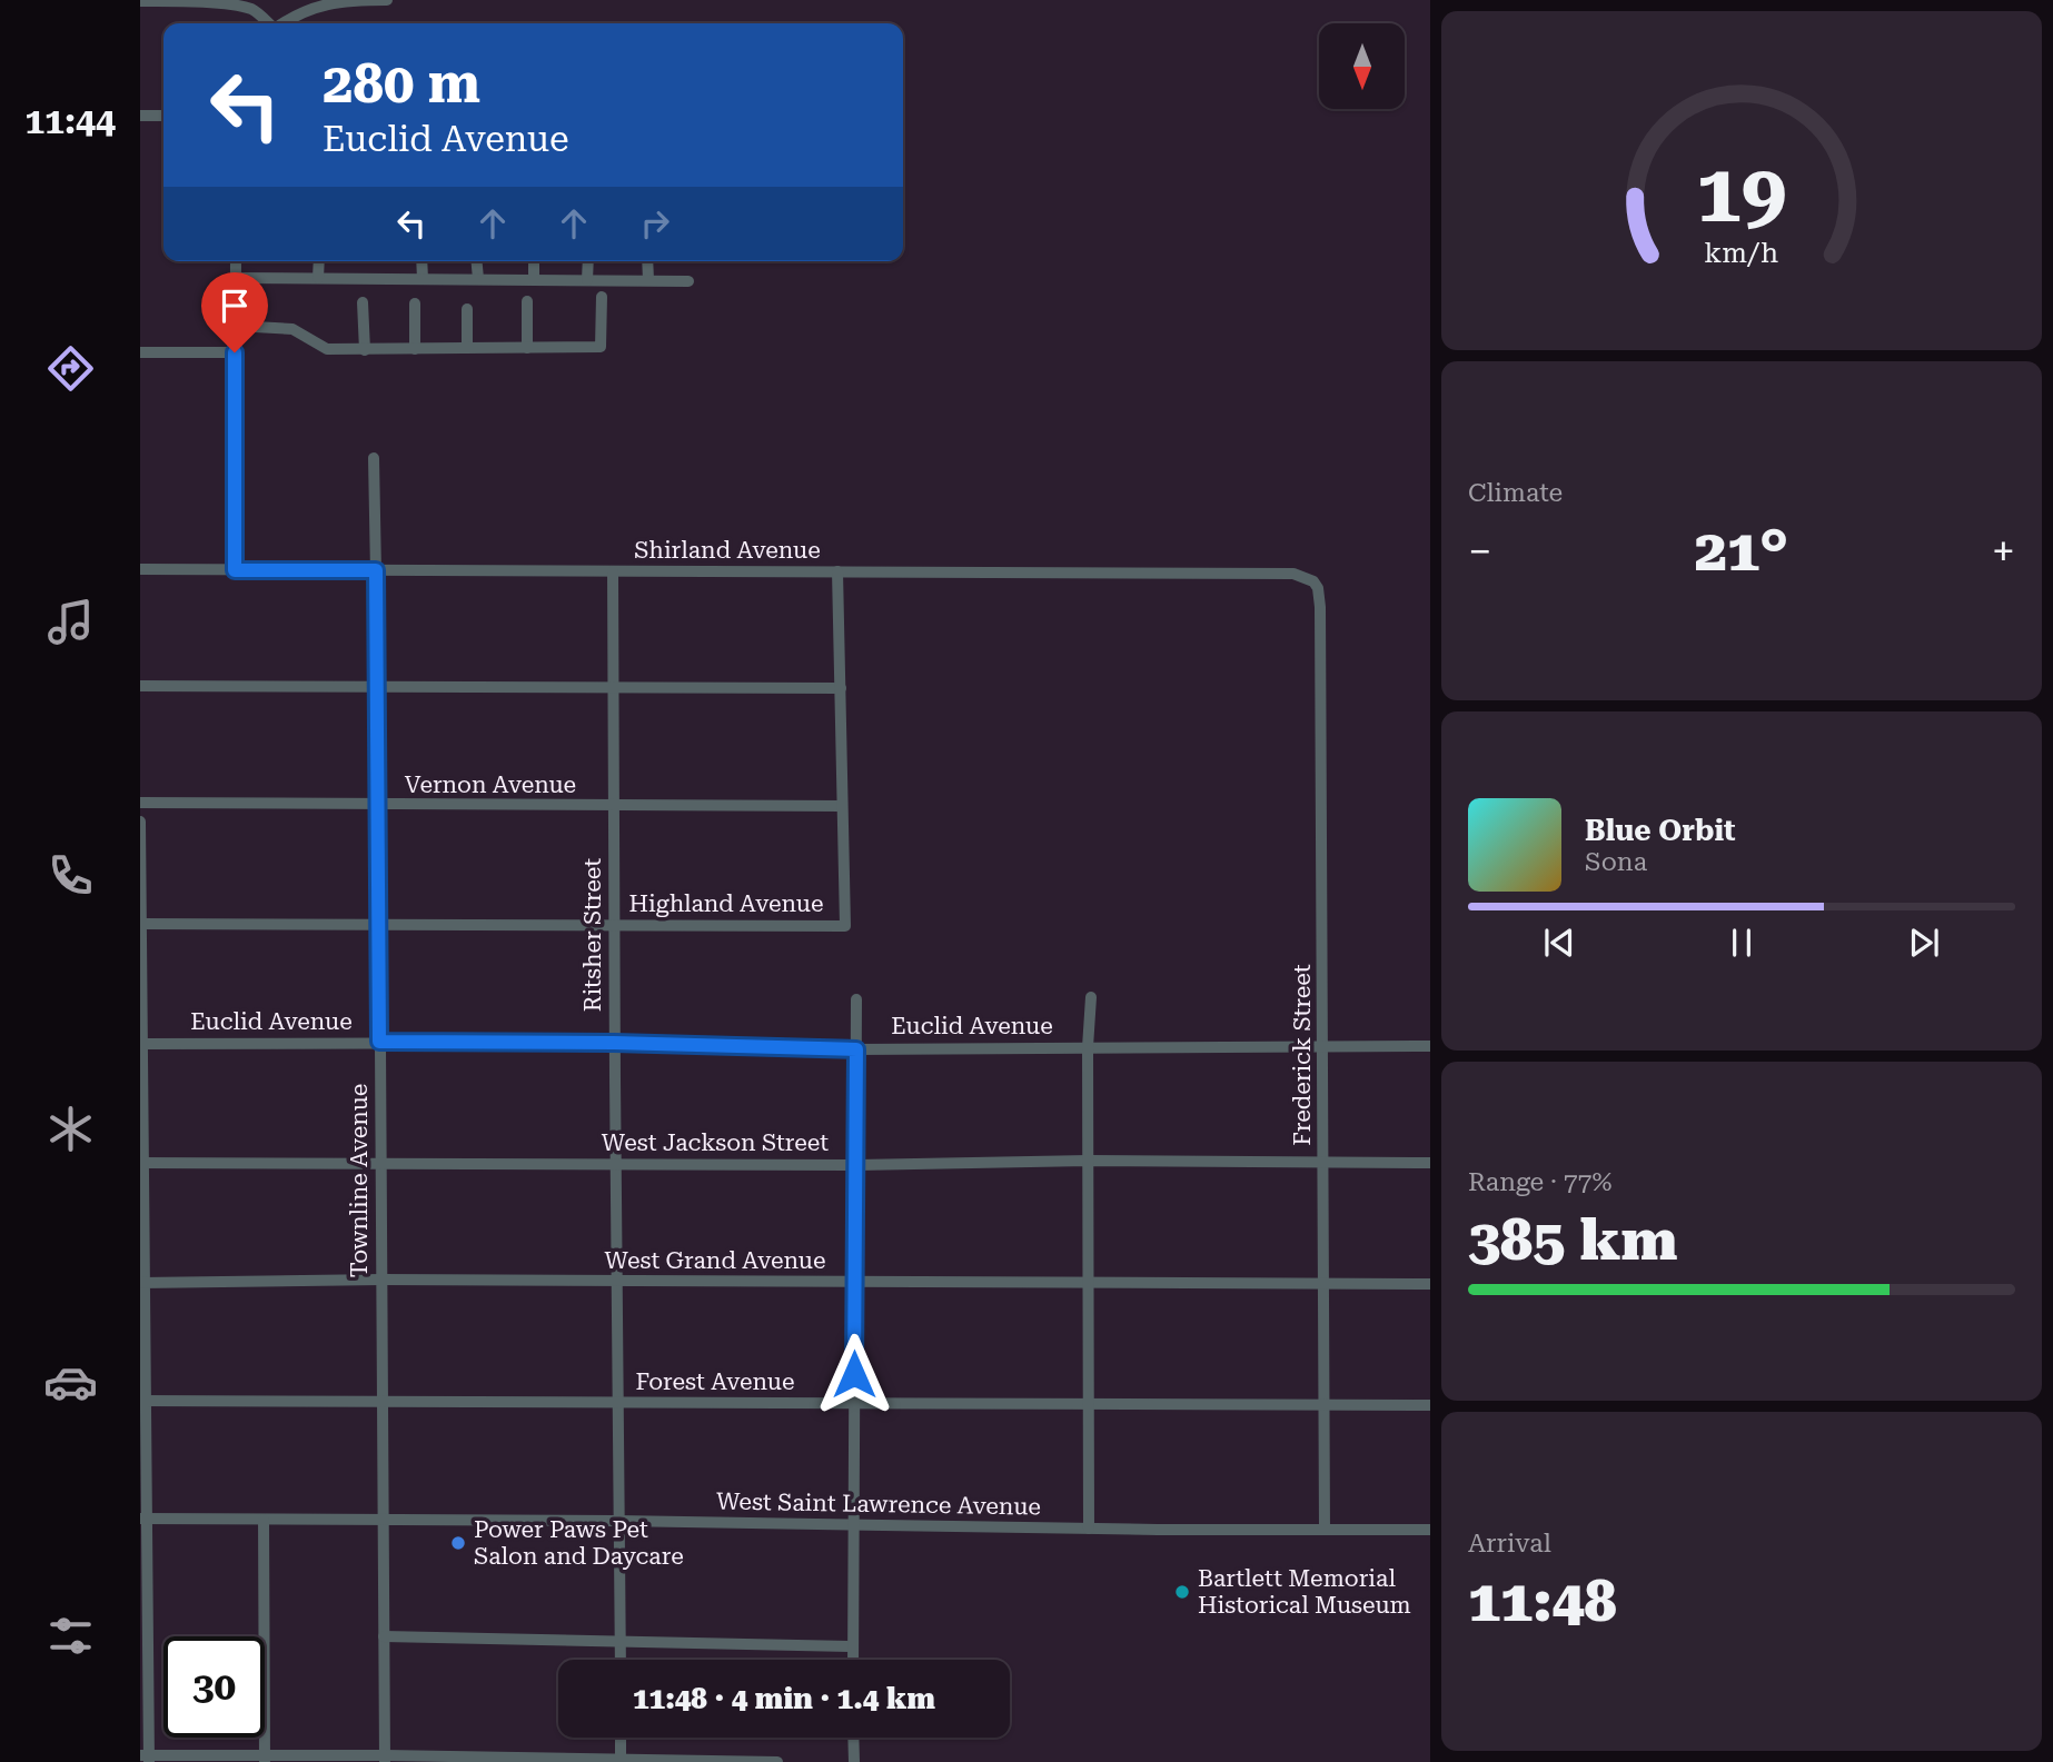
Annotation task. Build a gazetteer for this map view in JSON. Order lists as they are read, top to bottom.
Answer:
{
  "streets": {
    "street": [
      "Shirland Avenue",
      "Vernon Avenue",
      "Highland Avenue",
      "Ritsher Street",
      "Euclid Avenue",
      "Frederick Street",
      "West Jackson Street",
      "Townline Avenue",
      "West Grand Avenue",
      "Forest Avenue",
      "West Saint Lawrence Avenue"
    ]
  },
  "crossings": [
    ["Shirland Avenue", "Ritsher Street"],
    ["Shirland Avenue", "Frederick Street"],
    ["Shirland Avenue", "Townline Avenue"],
    ["Vernon Avenue", "Highland Avenue"],
    ["Vernon Avenue", "Ritsher Street"],
    ["Vernon Avenue", "Townline Avenue"],
    ["Highland Avenue", "Ritsher Street"],
    ["Highland Avenue", "Townline Avenue"],
    ["Ritsher Street", "Euclid Avenue"],
    ["Ritsher Street", "West Jackson Street"],
    ["Ritsher Street", "West Grand Avenue"],
    ["Ritsher Street", "Forest Avenue"],
    ["Ritsher Street", "West Saint Lawrence Avenue"],
    ["Euclid Avenue", "Frederick Street"],
    ["Euclid Avenue", "Townline Avenue"],
    ["Frederick Street", "West Jackson Street"],
    ["Frederick Street", "West Grand Avenue"],
    ["Frederick Street", "Forest Avenue"],
    ["Frederick Street", "West Saint Lawrence Avenue"],
    ["West Jackson Street", "Townline Avenue"],
    ["Townline Avenue", "West Grand Avenue"],
    ["Townline Avenue", "Forest Avenue"],
    ["Townline Avenue", "West Saint Lawrence Avenue"]
  ],
  "places": ["Power Paws Pet Salon and Daycare", "Bartlett Memorial Historical Museum"],
  "north": "bottom",
  "page": {
    "tabs": "11:44",
    "turn": ["280 m", "Euclid Avenue"],
    "tile": [
      "Climate",
      ["Range · 77%", "385 km"],
      ["Arrival", "11:48"]
    ],
    "heat": ["−", "21°", "+"],
    "song": ["Blue Orbit", "Sona"],
    "limit": "30",
    "trip": "11:48 · 4 min · 1.4 km",
    "gauge": ["19", "km/h"]
  }
}
